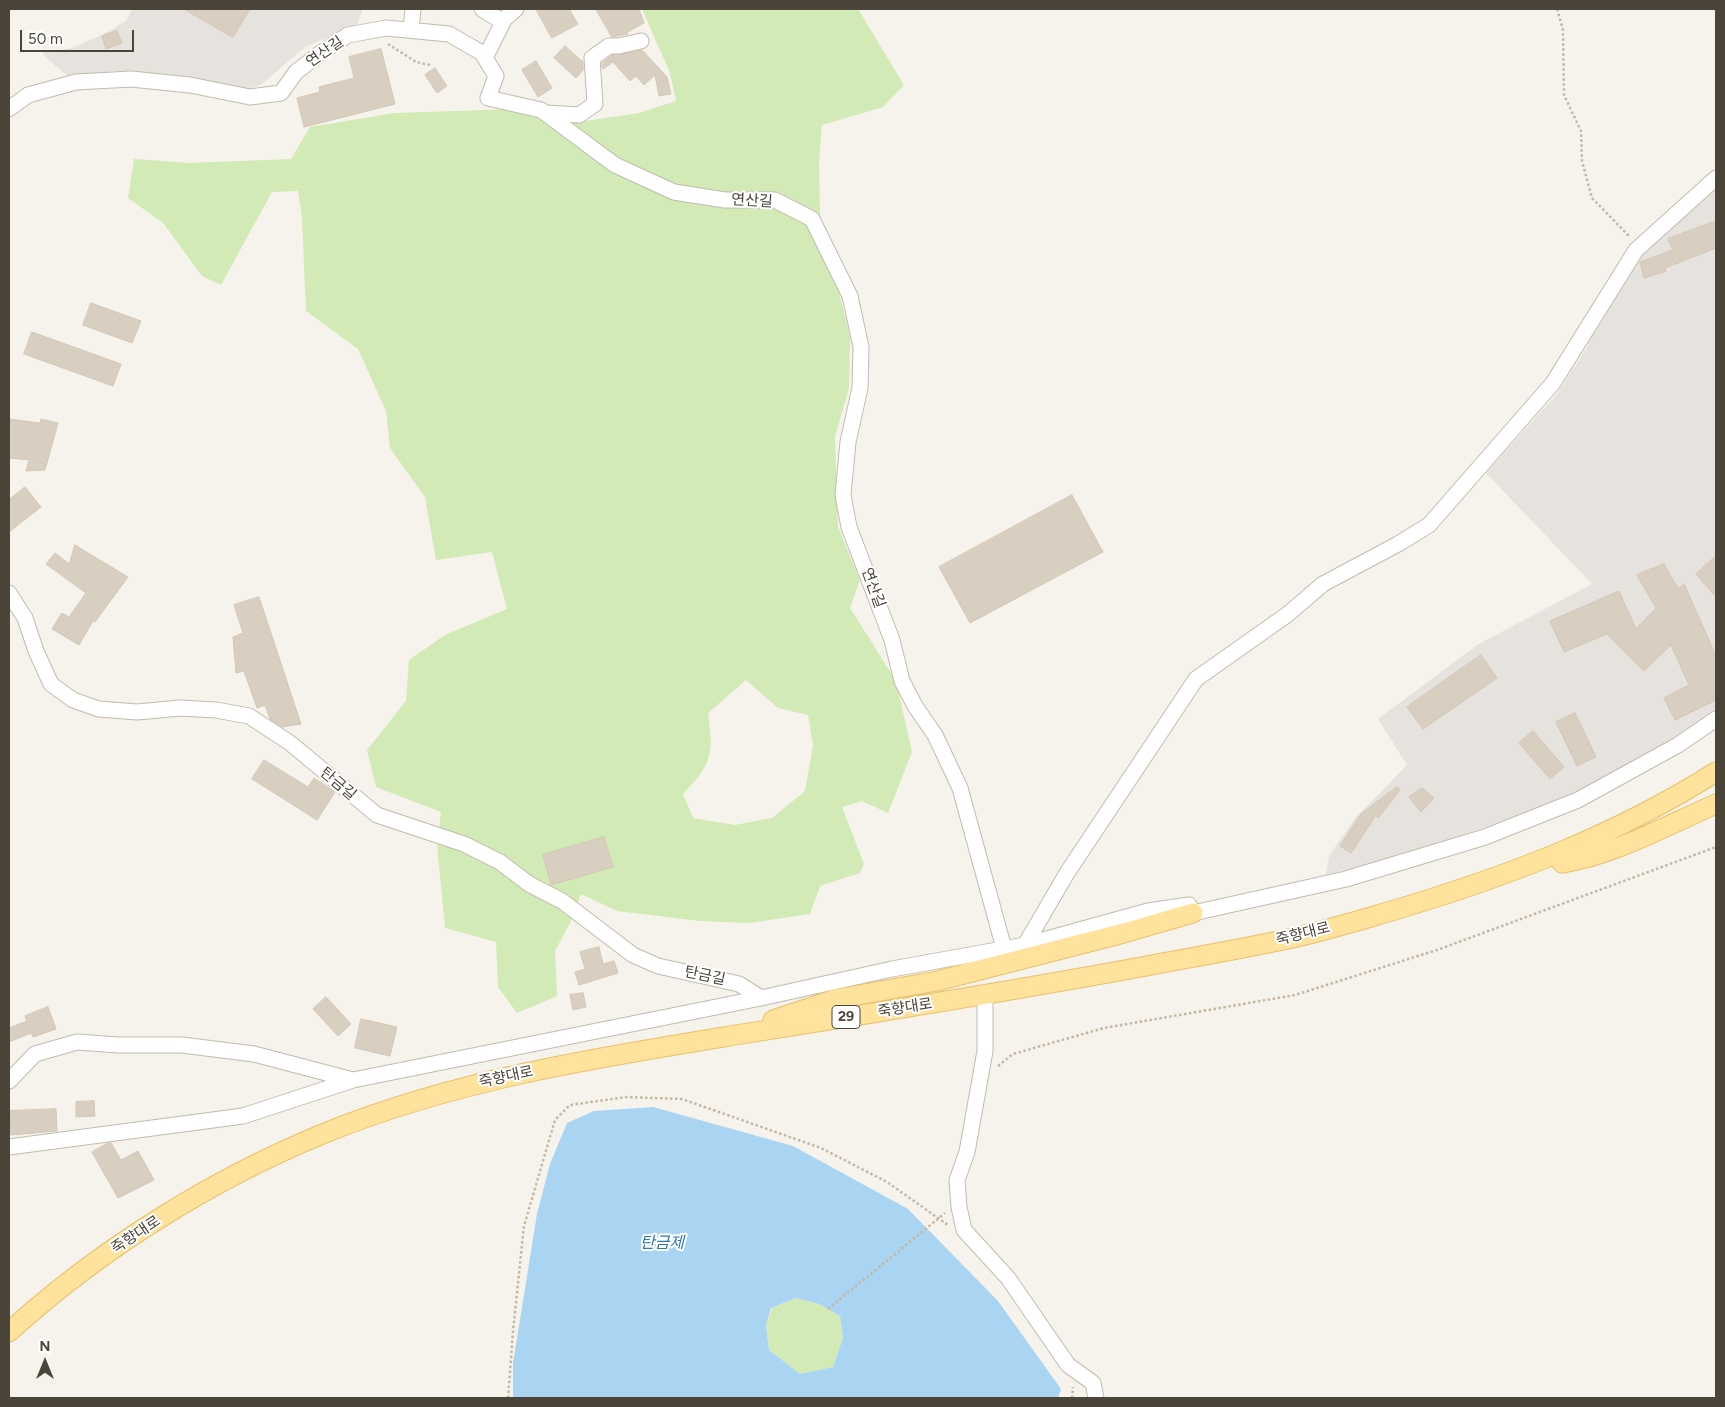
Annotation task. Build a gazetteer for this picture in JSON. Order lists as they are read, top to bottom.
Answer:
{
  "streets": {
    "main road": ["죽향대로", "29"],
    "street": ["연산길", "탄금길"]
  },
  "water": ["탄금제"],
  "scale_bar": "50 m",
  "north": "top"
}
